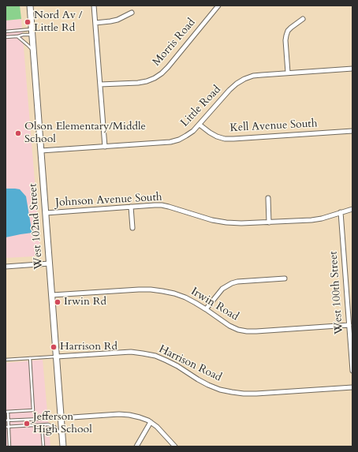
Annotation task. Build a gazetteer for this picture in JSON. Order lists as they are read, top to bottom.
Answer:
{
  "streets": {
    "street": [
      "Morris Road",
      "Little Road",
      "Kell Avenue South",
      "Johnson Avenue South",
      "West 102nd Street",
      "West 100th Street",
      "Irwin Road",
      "Harrison Road"
    ]
  },
  "crossings": [
    ["Little Road", "Kell Avenue South"],
    ["Little Road", "West 102nd Street"],
    ["Johnson Avenue South", "West 102nd Street"],
    ["Johnson Avenue South", "West 100th Street"],
    ["West 102nd Street", "Irwin Road"],
    ["West 102nd Street", "Harrison Road"],
    ["West 100th Street", "Irwin Road"]
  ],
  "places": [
    "Nord Av / Little Rd",
    "Olson Elementary/Middle School",
    "Irwin Rd",
    "Harrison Rd",
    "Jefferson High School"
  ]
}
